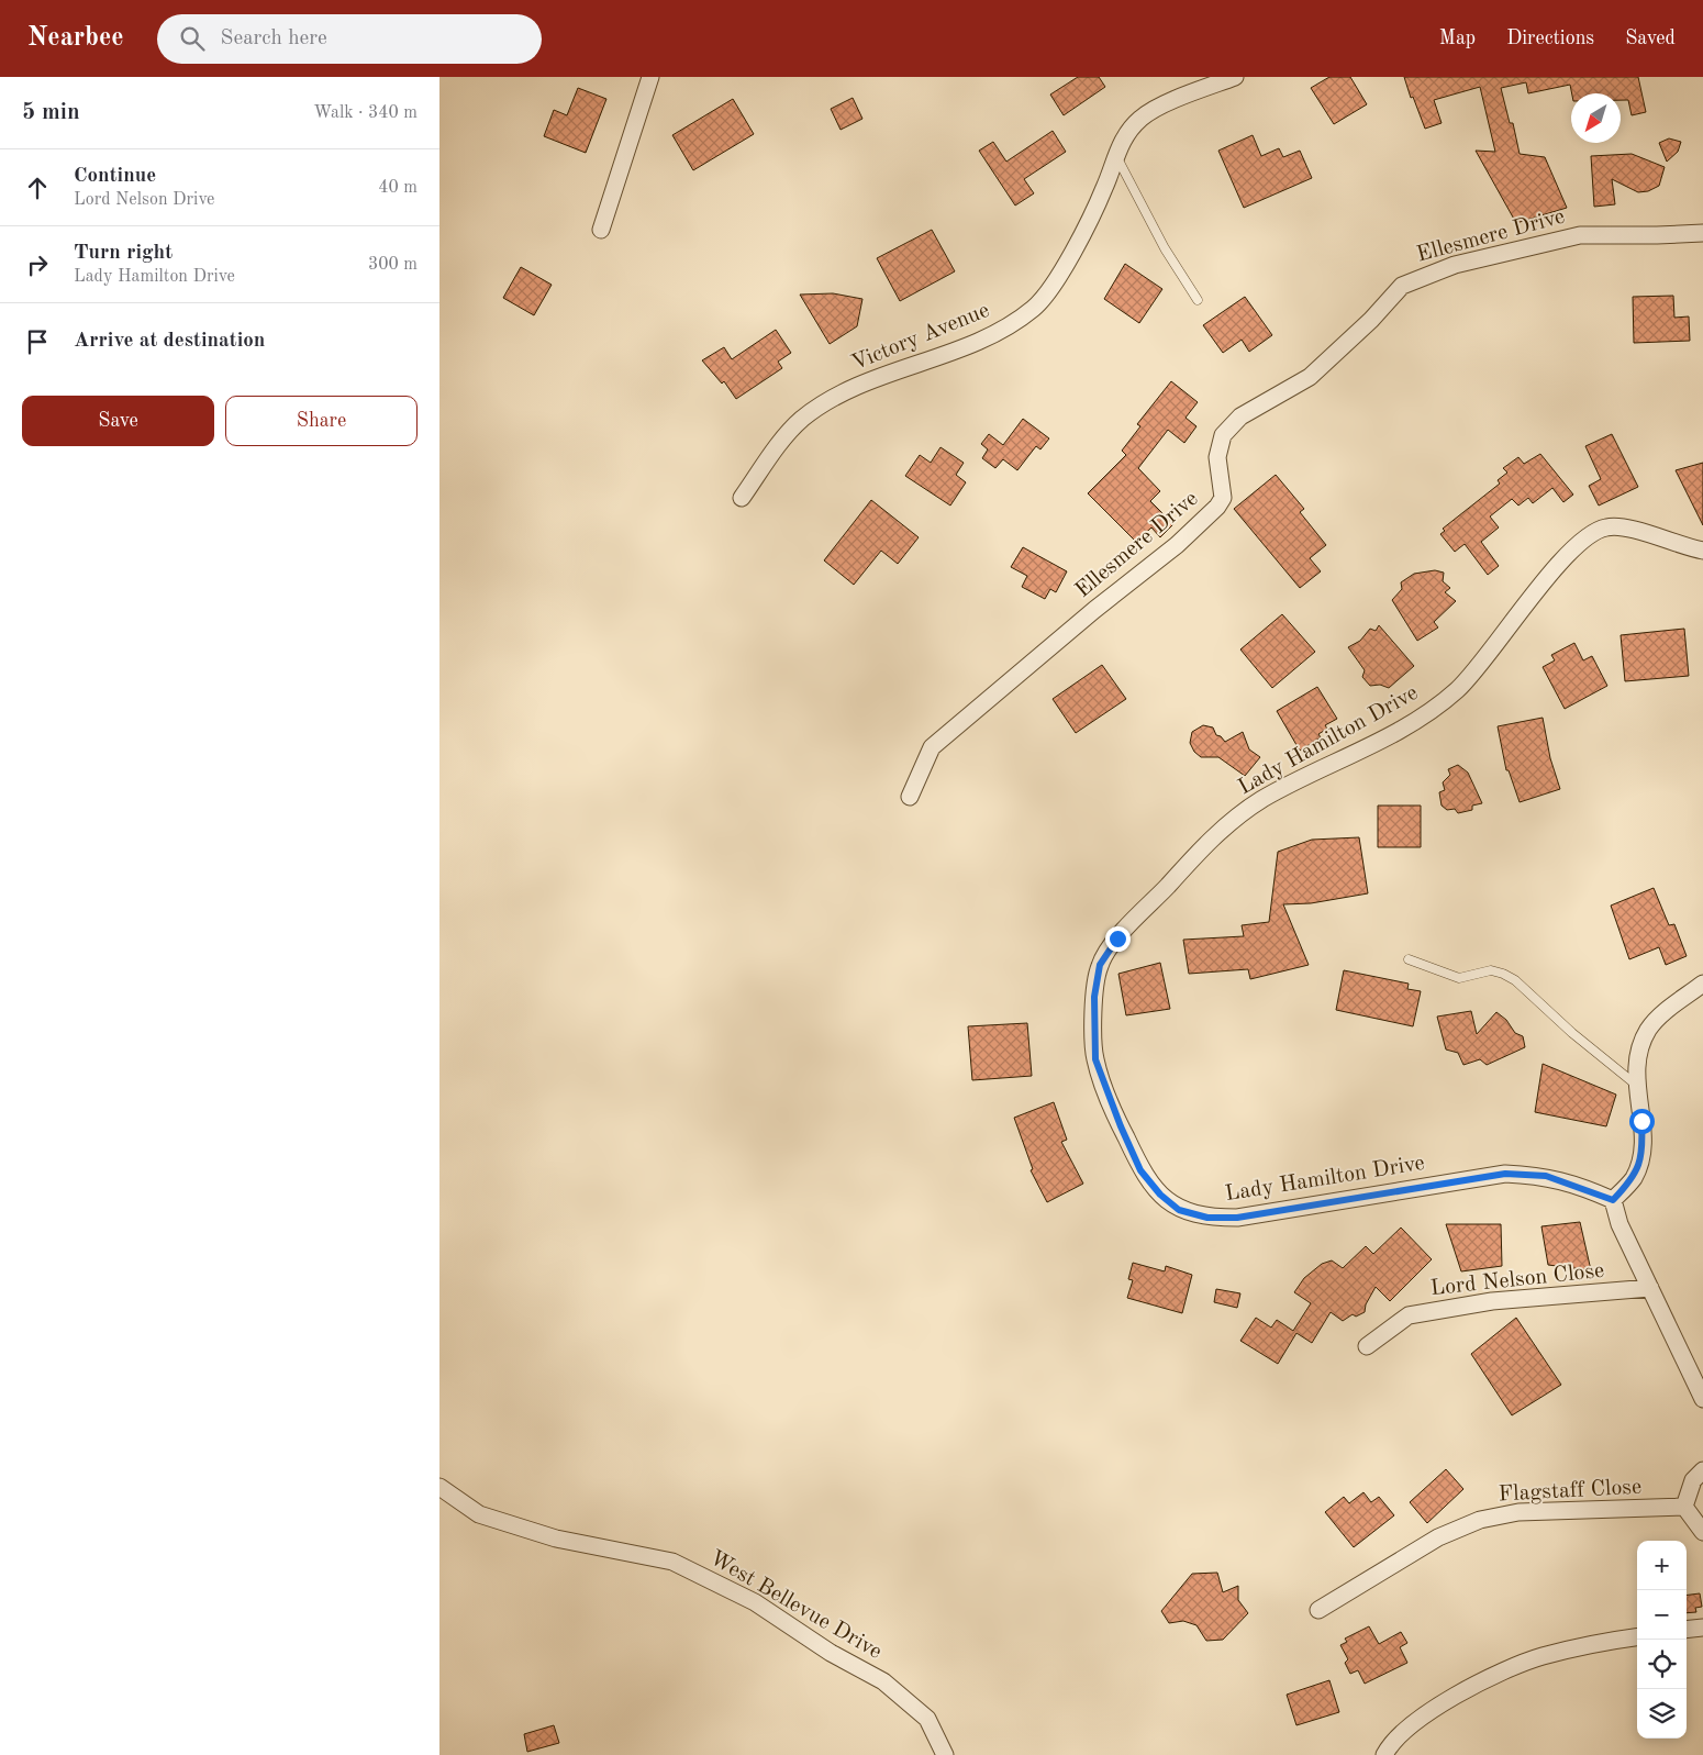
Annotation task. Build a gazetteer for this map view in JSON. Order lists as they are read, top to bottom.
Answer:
{
  "streets": {
    "street": [
      "Ellesmere Drive",
      "Victory Avenue",
      "Lady Hamilton Drive",
      "Lord Nelson Close",
      "Flagstaff Close",
      "West Bellevue Drive"
    ]
  },
  "north": "bottom left",
  "page": {
    "header": "Nearbee",
    "search": "Search here",
    "nav": ["Map", "Directions", "Saved"],
    "heading": ["5 min", "Walk · 340 m"],
    "list": [
      ["Continue", "Lord Nelson Drive", "40 m"],
      ["Turn right", "Lady Hamilton Drive", "300 m"],
      "Arrive at destination"
    ],
    "buttons": ["Save", "Share"],
    "map_buttons": ["+", "−"]
  }
}
